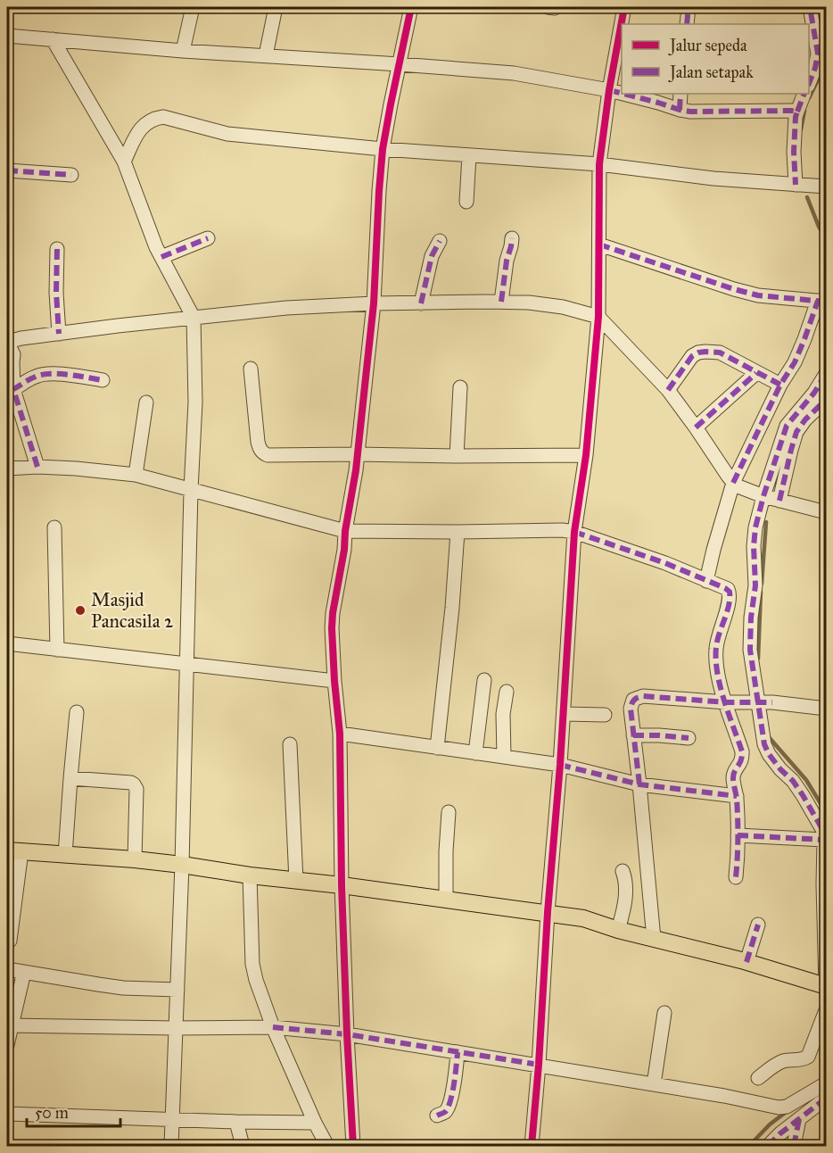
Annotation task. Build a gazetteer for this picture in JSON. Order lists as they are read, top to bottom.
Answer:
{
  "places": ["Masjid Pancasila 2"],
  "legend": ["Jalur sepeda", "Jalan setapak"],
  "scale_bar": "50 m"
}
